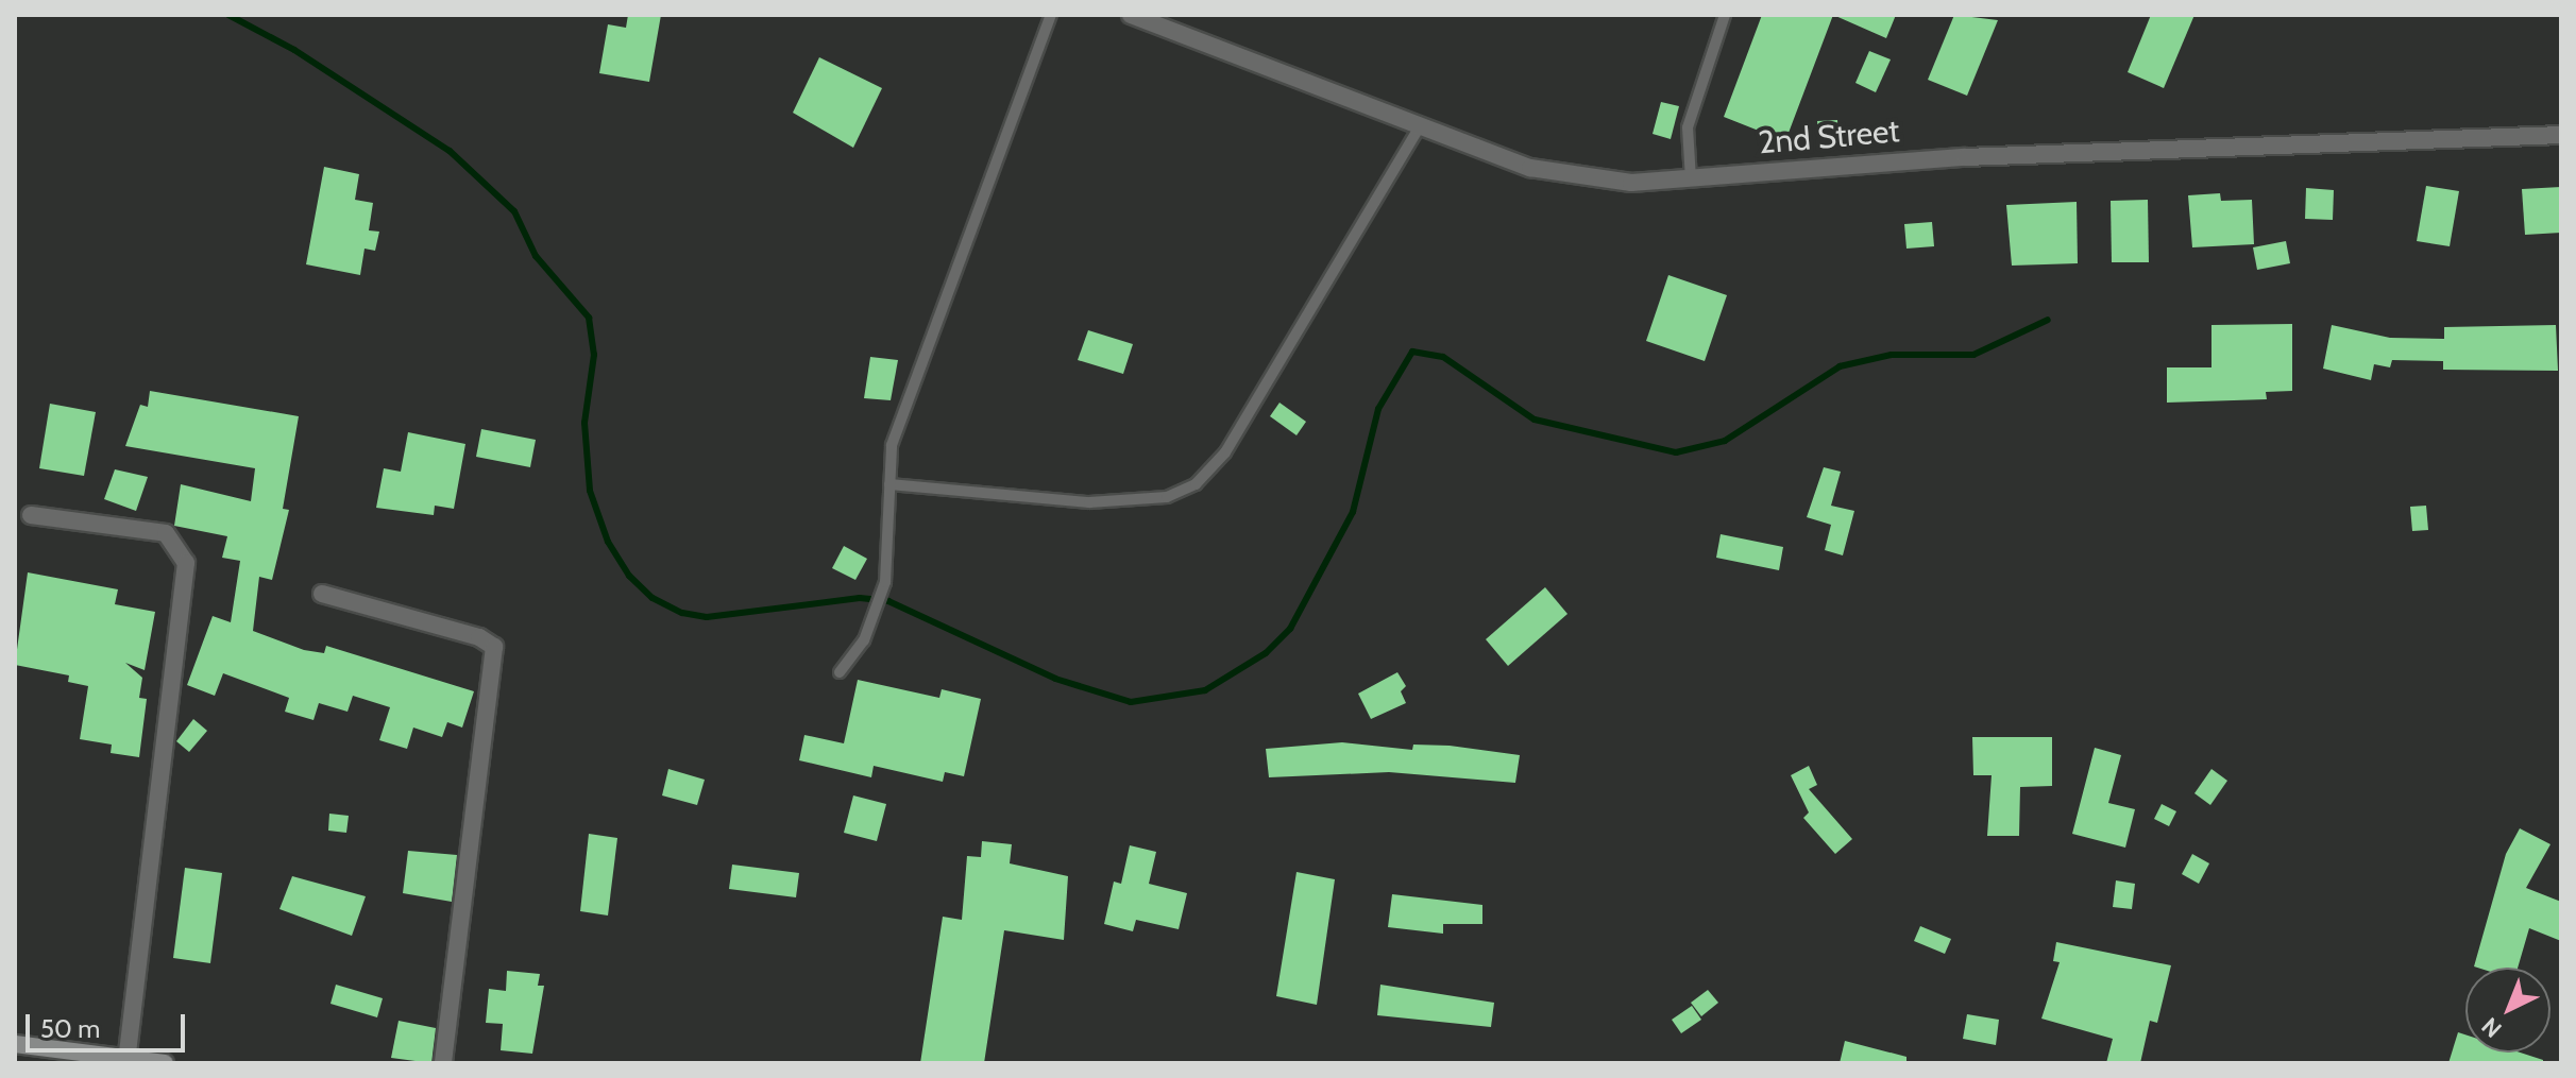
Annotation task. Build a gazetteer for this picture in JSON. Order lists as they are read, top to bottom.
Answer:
{
  "streets": {
    "street": ["2nd Street"]
  },
  "scale_bar": "50 m",
  "north": "bottom left"
}
